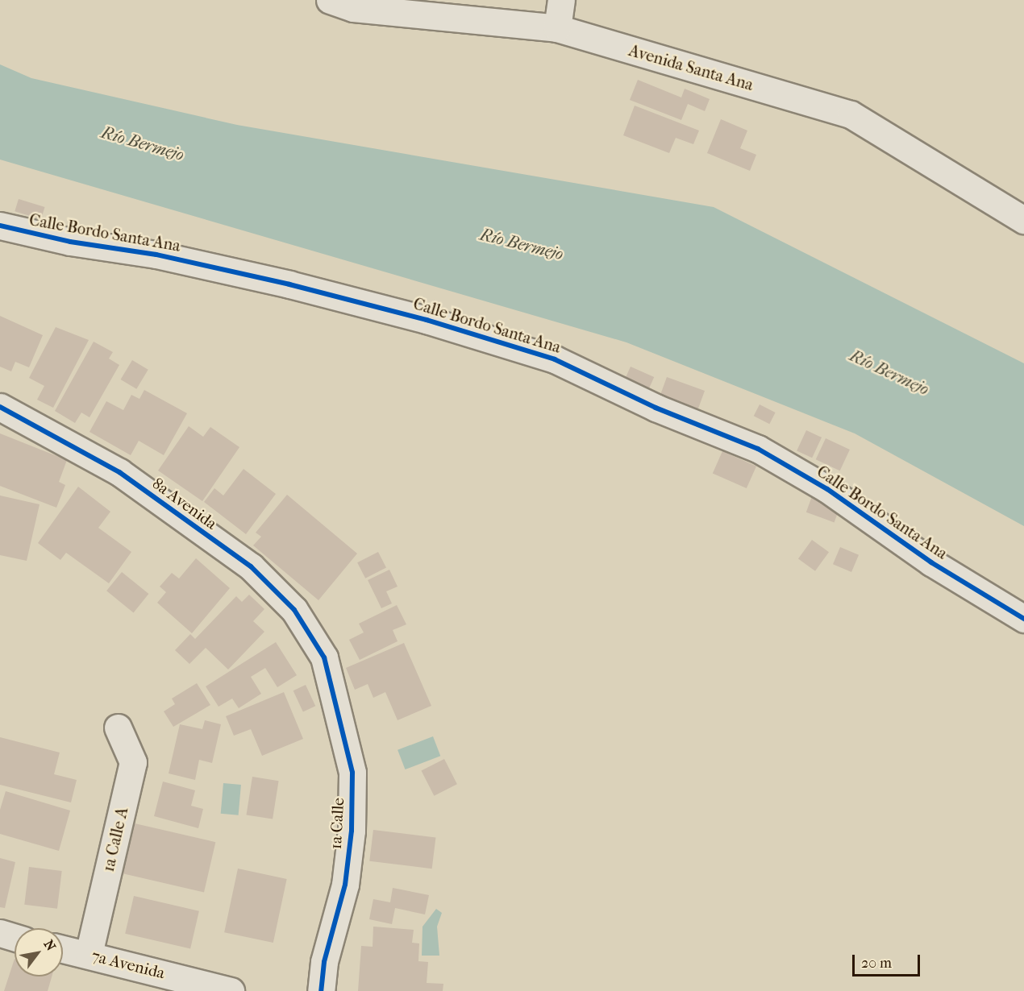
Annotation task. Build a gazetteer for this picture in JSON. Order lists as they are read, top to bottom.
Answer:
{
  "streets": {
    "street": [
      "Avenida Santa Ana",
      "Calle Bordo Santa Ana",
      "8a Avenida",
      "1a Calle",
      "1a Calle A",
      "7a Avenida"
    ]
  },
  "crossings": [
    ["8a Avenida", "1a Calle"],
    ["1a Calle A", "7a Avenida"]
  ],
  "water": ["Río Bermejo"],
  "scale_bar": "20 m",
  "north": "top right"
}
